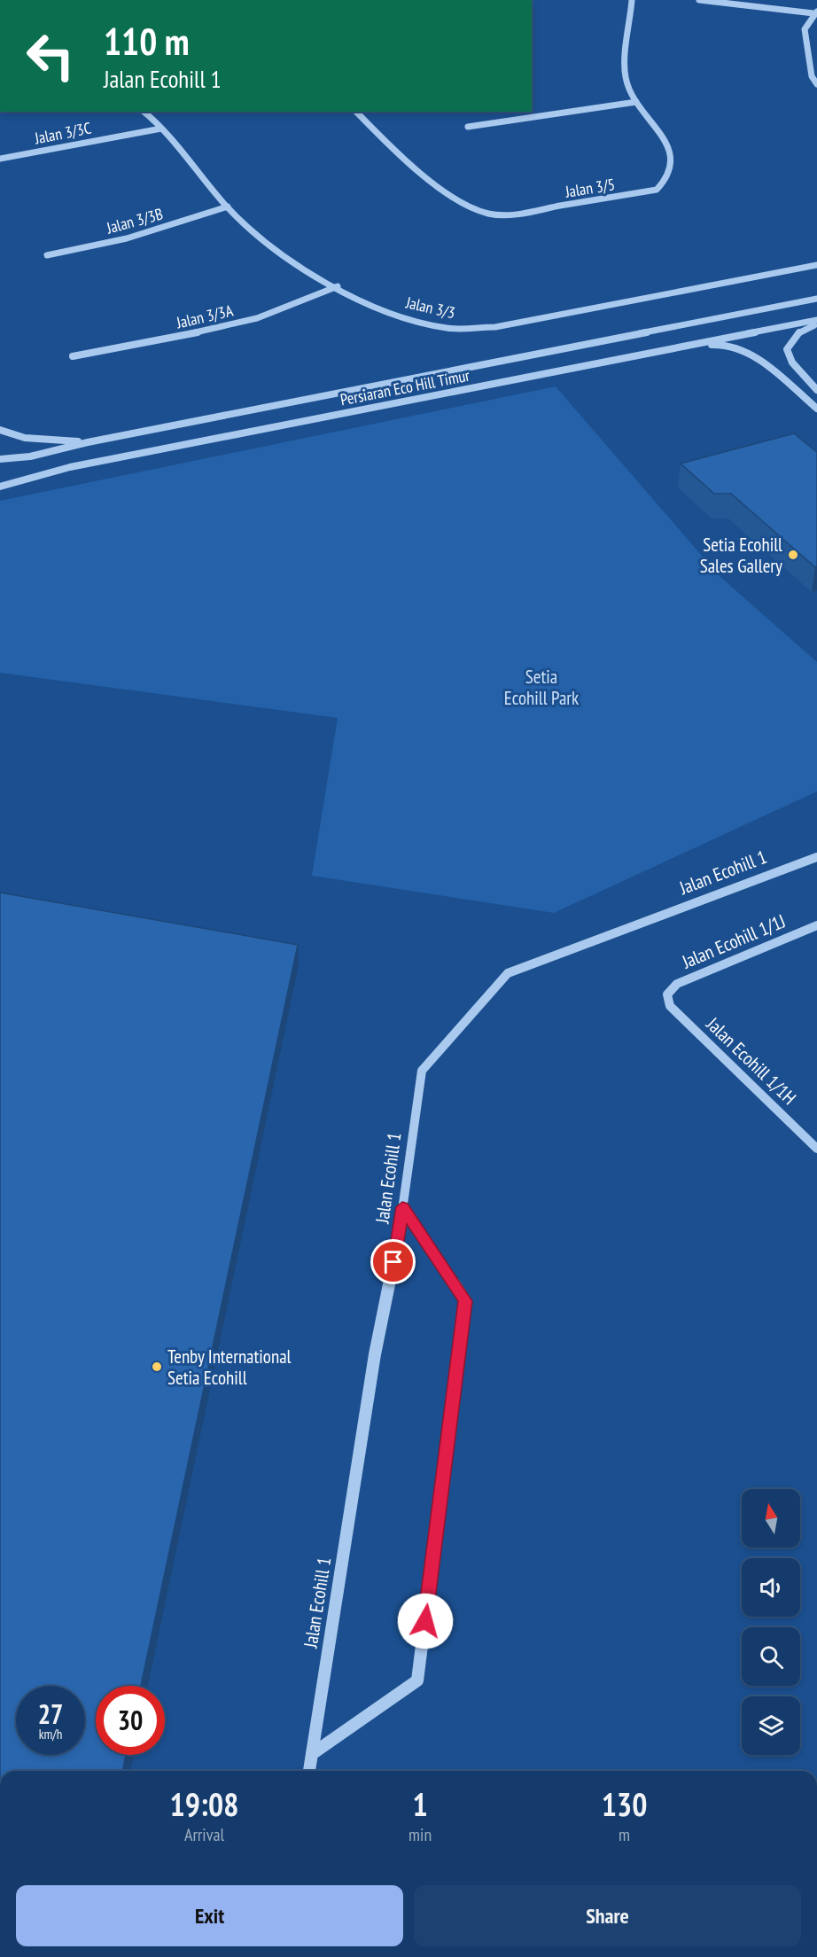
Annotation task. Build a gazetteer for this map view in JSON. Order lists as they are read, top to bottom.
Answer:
{
  "streets": {
    "street": [
      "Jalan 3/3C",
      "Jalan 3/5",
      "Jalan 3/3B",
      "Jalan 3/3",
      "Jalan 3/3A",
      "Persiaran Eco Hill Timur",
      "Jalan Ecohill 1",
      "Jalan Ecohill 1/1J",
      "Jalan Ecohill 1/1H"
    ]
  },
  "crossings": [
    ["Jalan 3/3C", "Jalan 3/3"],
    ["Jalan 3/3B", "Jalan 3/3"],
    ["Jalan 3/3", "Jalan 3/3A"],
    ["Jalan Ecohill 1/1J", "Jalan Ecohill 1/1H"]
  ],
  "parks": ["Setia Ecohill Park"],
  "places": ["Setia Ecohill Sales Gallery", "Tenby International Setia Ecohill"],
  "north": "top",
  "page": {
    "turn": ["110 m", "Jalan Ecohill 1"],
    "speed": "27 km/h",
    "limit": "30",
    "eta": [
      "19:08",
      "Arrival",
      "1",
      "min",
      "130",
      "m"
    ],
    "buttons": ["Exit", "Share"]
  }
}
